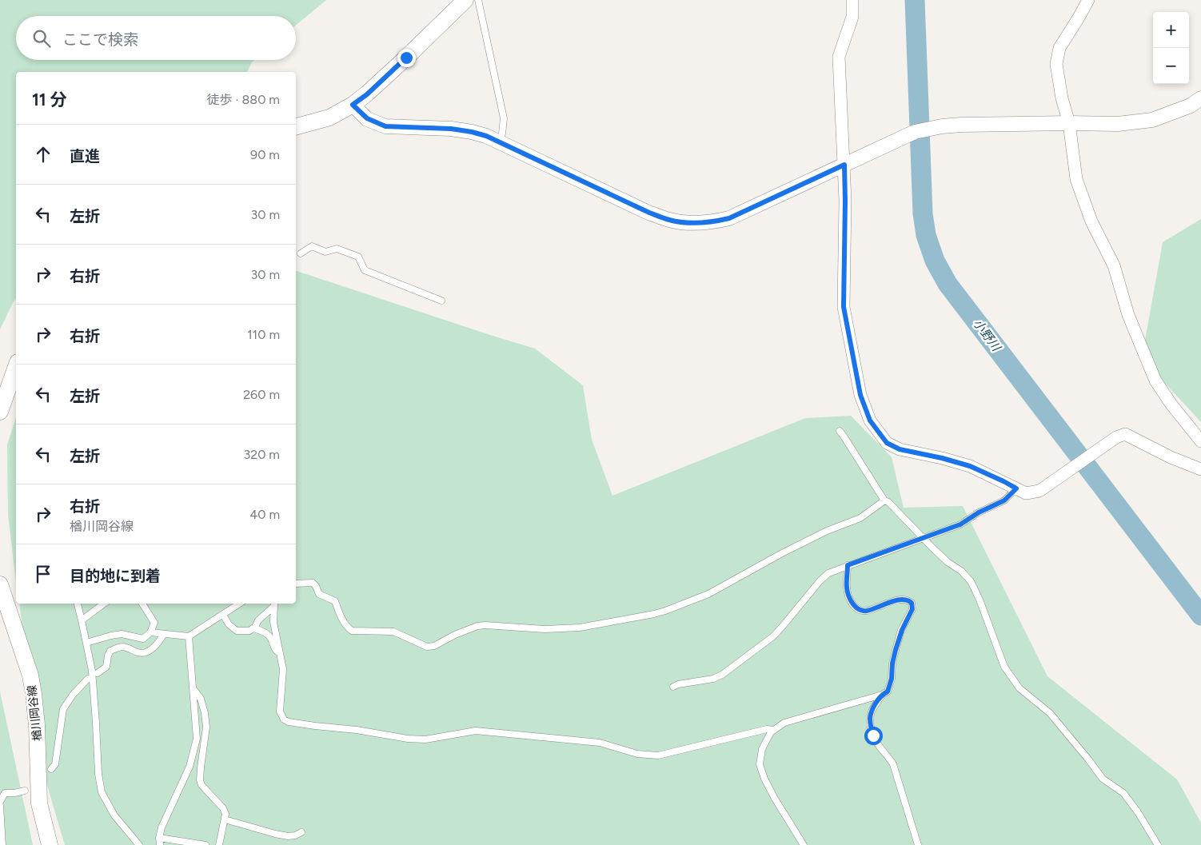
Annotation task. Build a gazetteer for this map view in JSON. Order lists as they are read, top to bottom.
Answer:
{
  "streets": {
    "main road": ["楢川岡谷線"]
  },
  "water": ["小野川"],
  "page": {
    "map_buttons": ["+", "−"],
    "search": "ここで検索",
    "heading": ["11 分", "徒歩 · 880 m"],
    "list": [
      ["直進", "90 m"],
      ["左折", "30 m"],
      ["右折", "30 m"],
      ["右折", "110 m"],
      ["左折", "260 m"],
      ["左折", "320 m"],
      ["右折", "楢川岡谷線", "40 m"],
      "目的地に到着"
    ]
  }
}
